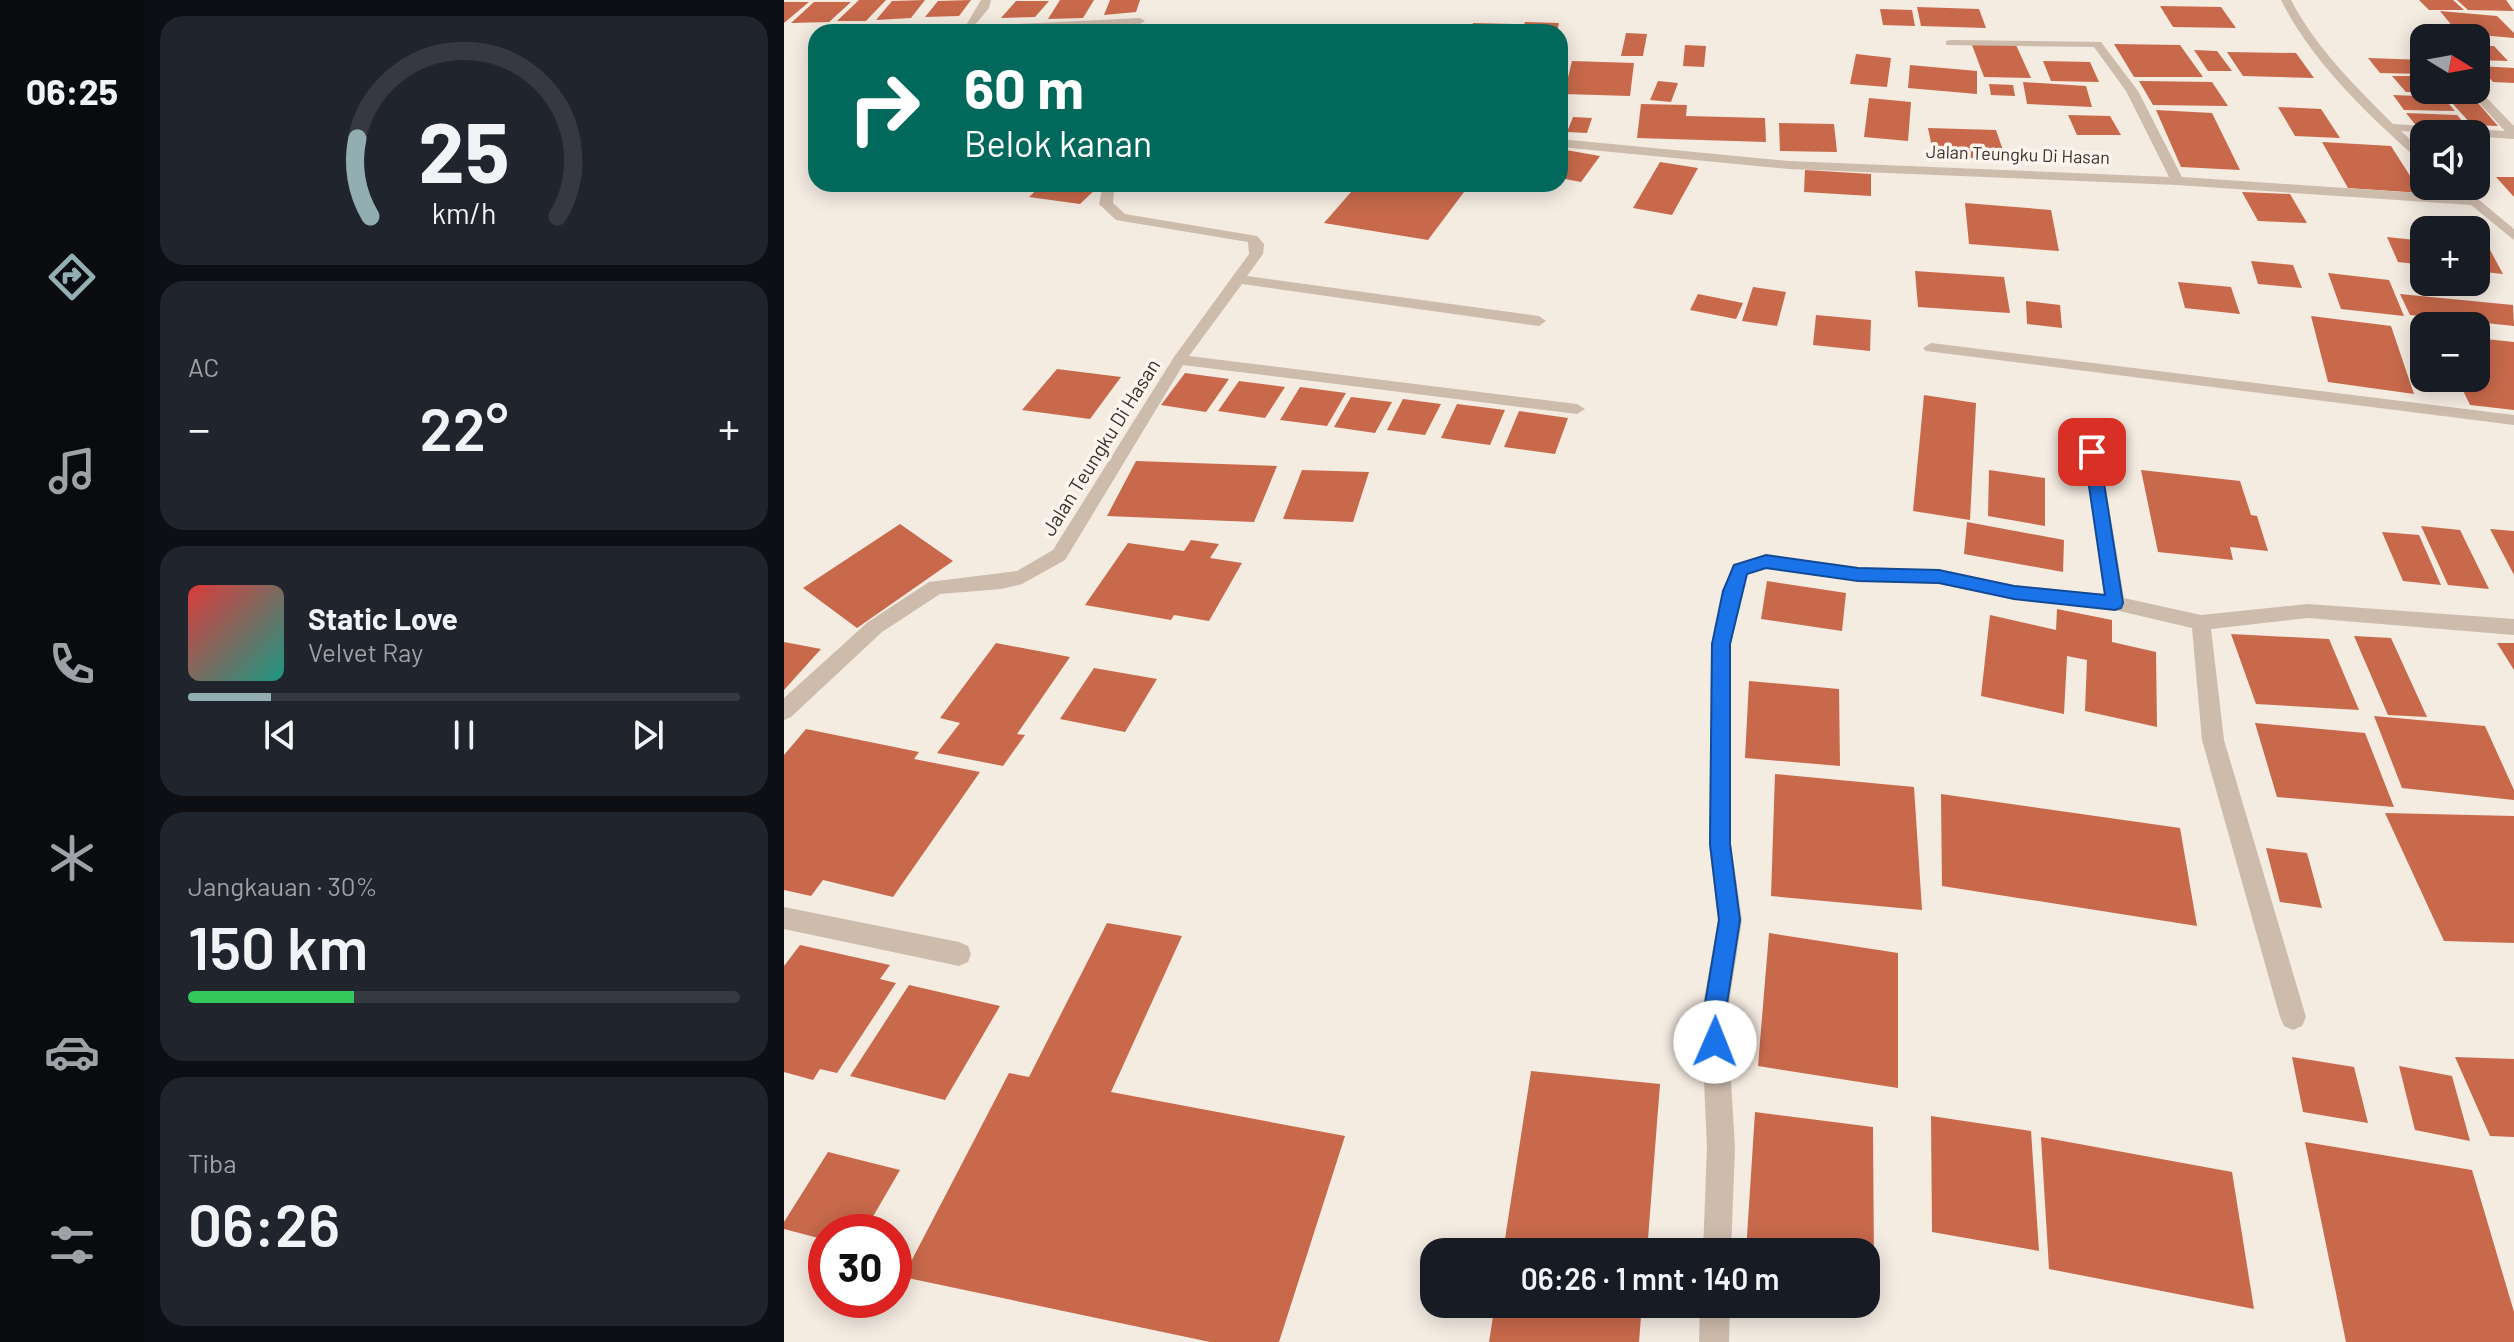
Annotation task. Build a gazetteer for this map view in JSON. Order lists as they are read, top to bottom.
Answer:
{
  "streets": {
    "street": ["Jalan Teungku Di Hasan"]
  },
  "north": "right",
  "page": {
    "tabs": "06:25",
    "map_buttons": ["+", "−"],
    "turn": ["60 m", "Belok kanan"],
    "tile": [
      "AC",
      ["Jangkauan · 30%", "150 km"],
      ["Tiba", "06:26"]
    ],
    "heat": ["−", "22°", "+"],
    "song": ["Static Love", "Velvet Ray"],
    "limit": "30",
    "trip": "06:26 · 1 mnt · 140 m",
    "gauge": ["25", "km/h"]
  }
}
